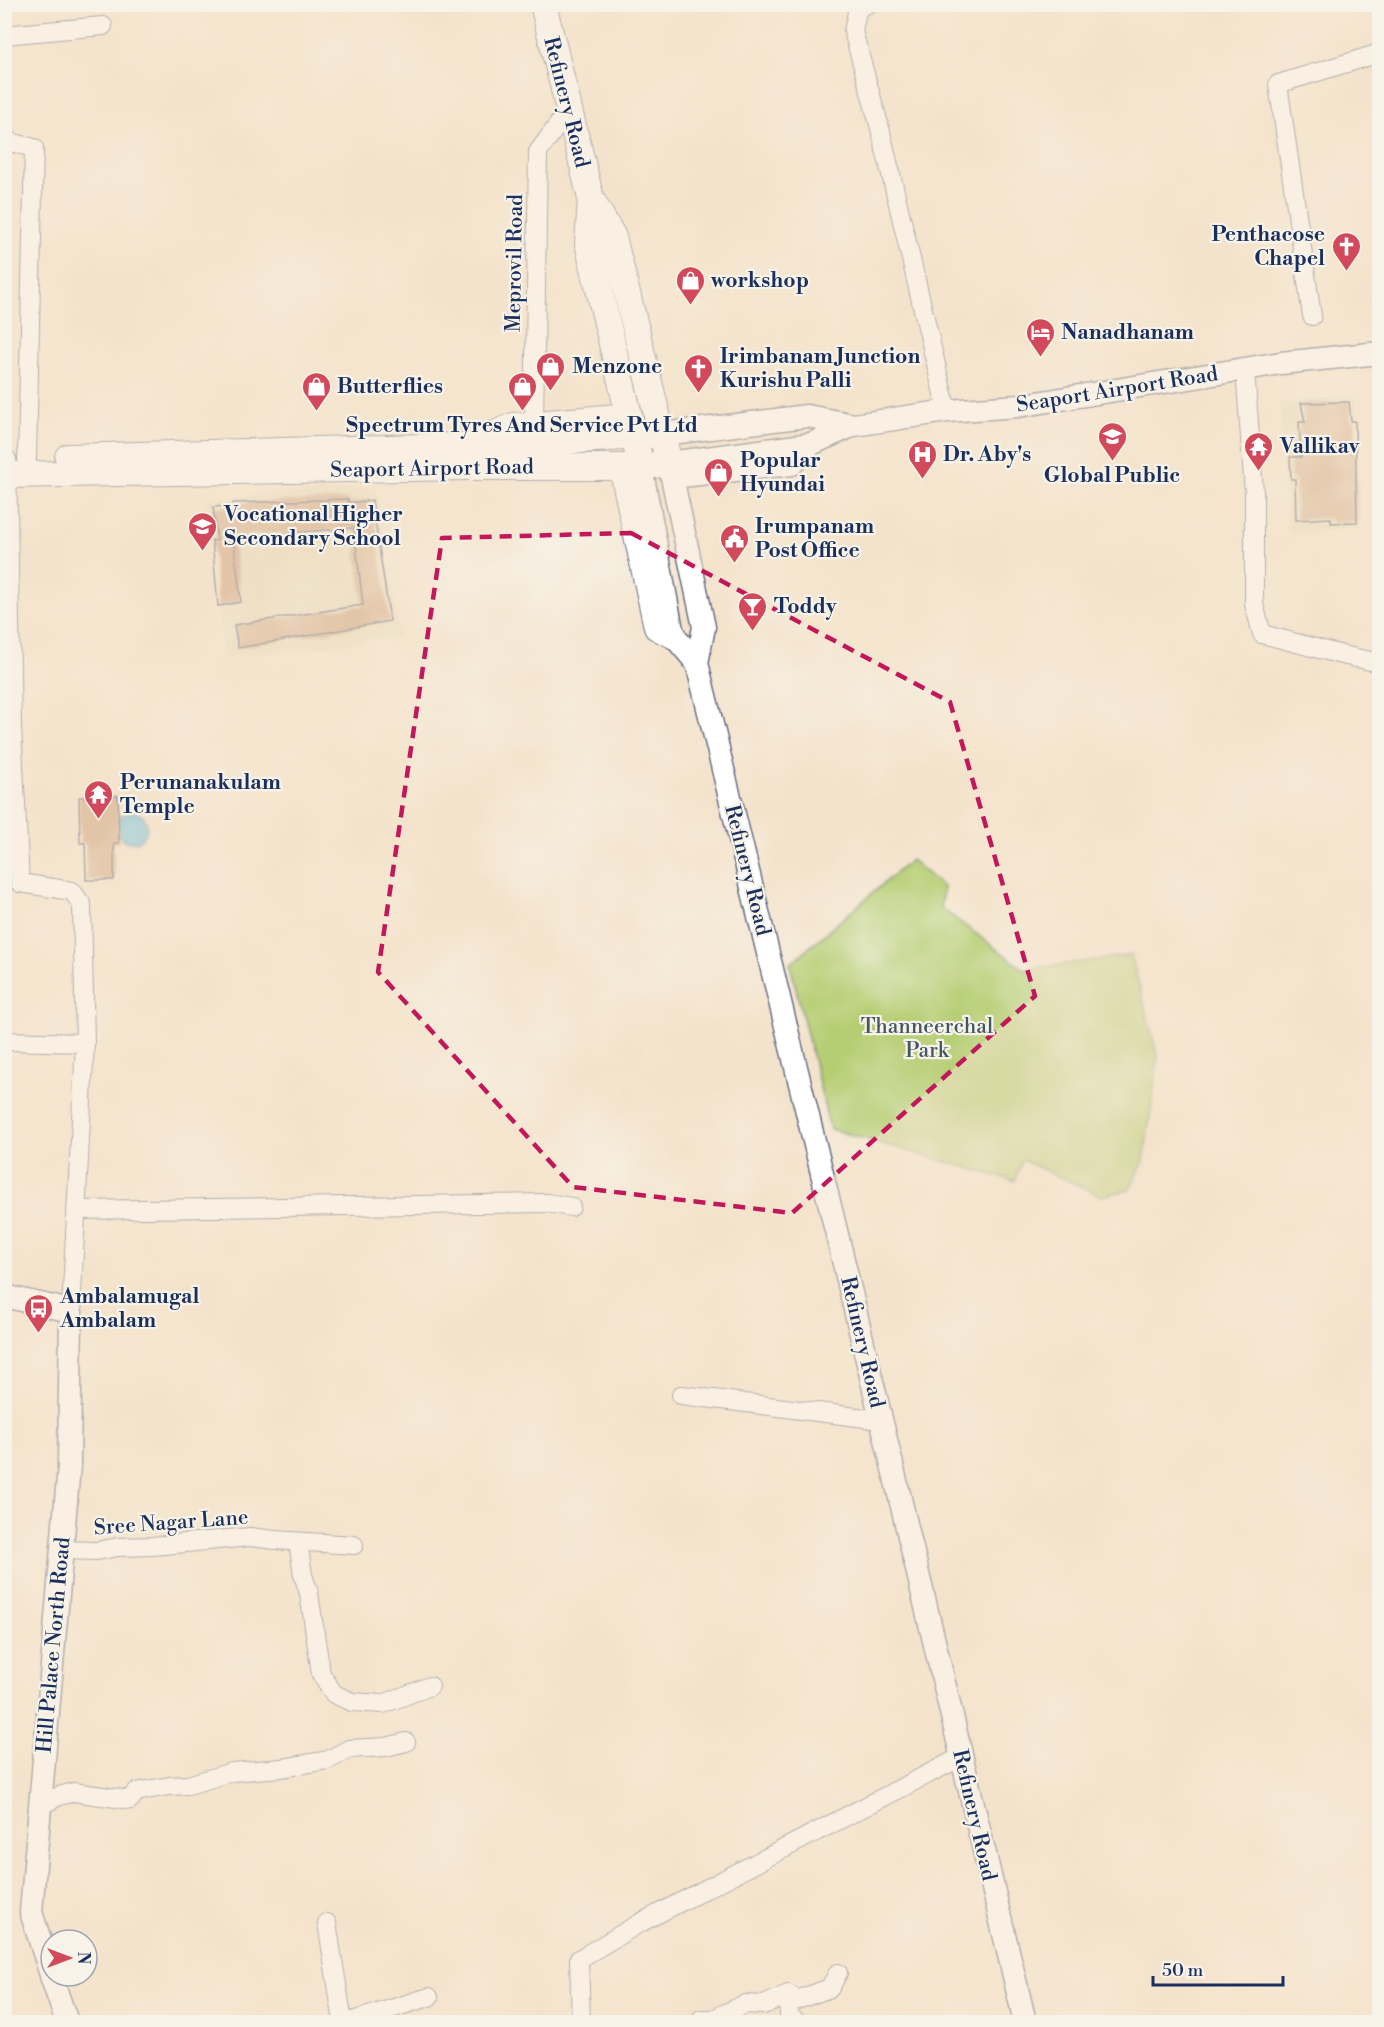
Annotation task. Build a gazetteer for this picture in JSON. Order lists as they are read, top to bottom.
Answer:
{
  "streets": {
    "highway": ["Refinery Road", "Seaport Airport Road"],
    "main road": ["Hill Palace North Road"],
    "street": ["Meprovil Road", "Sree Nagar Lane"]
  },
  "crossings": [
    ["Refinery Road", "Meprovil Road"],
    ["Refinery Road", "Seaport Airport Road"],
    ["Sree Nagar Lane", "Hill Palace North Road"]
  ],
  "parks": ["Thanneerchal Park"],
  "places": {
    "church": ["Penthacose Chapel", "Irimbanam Junction Kurishu Palli"],
    "shop": [
      "workshop",
      "Menzone",
      "Butterflies",
      "Spectrum Tyres And Service Pvt Ltd",
      "Popular Hyundai"
    ],
    "hotel": ["Nanadhanam"],
    "school or university": ["Global Public", "Vocational Higher Secondary School"],
    "temple": ["Vallikav", "Perunanakulam Temple"],
    "hospital": ["Dr. Aby's"],
    "public building": ["Irumpanam Post Office"],
    "bar": ["Toddy"],
    "bus stop": ["Ambalamugal Ambalam"]
  },
  "scale_bar": "50 m",
  "north": "right"
}
